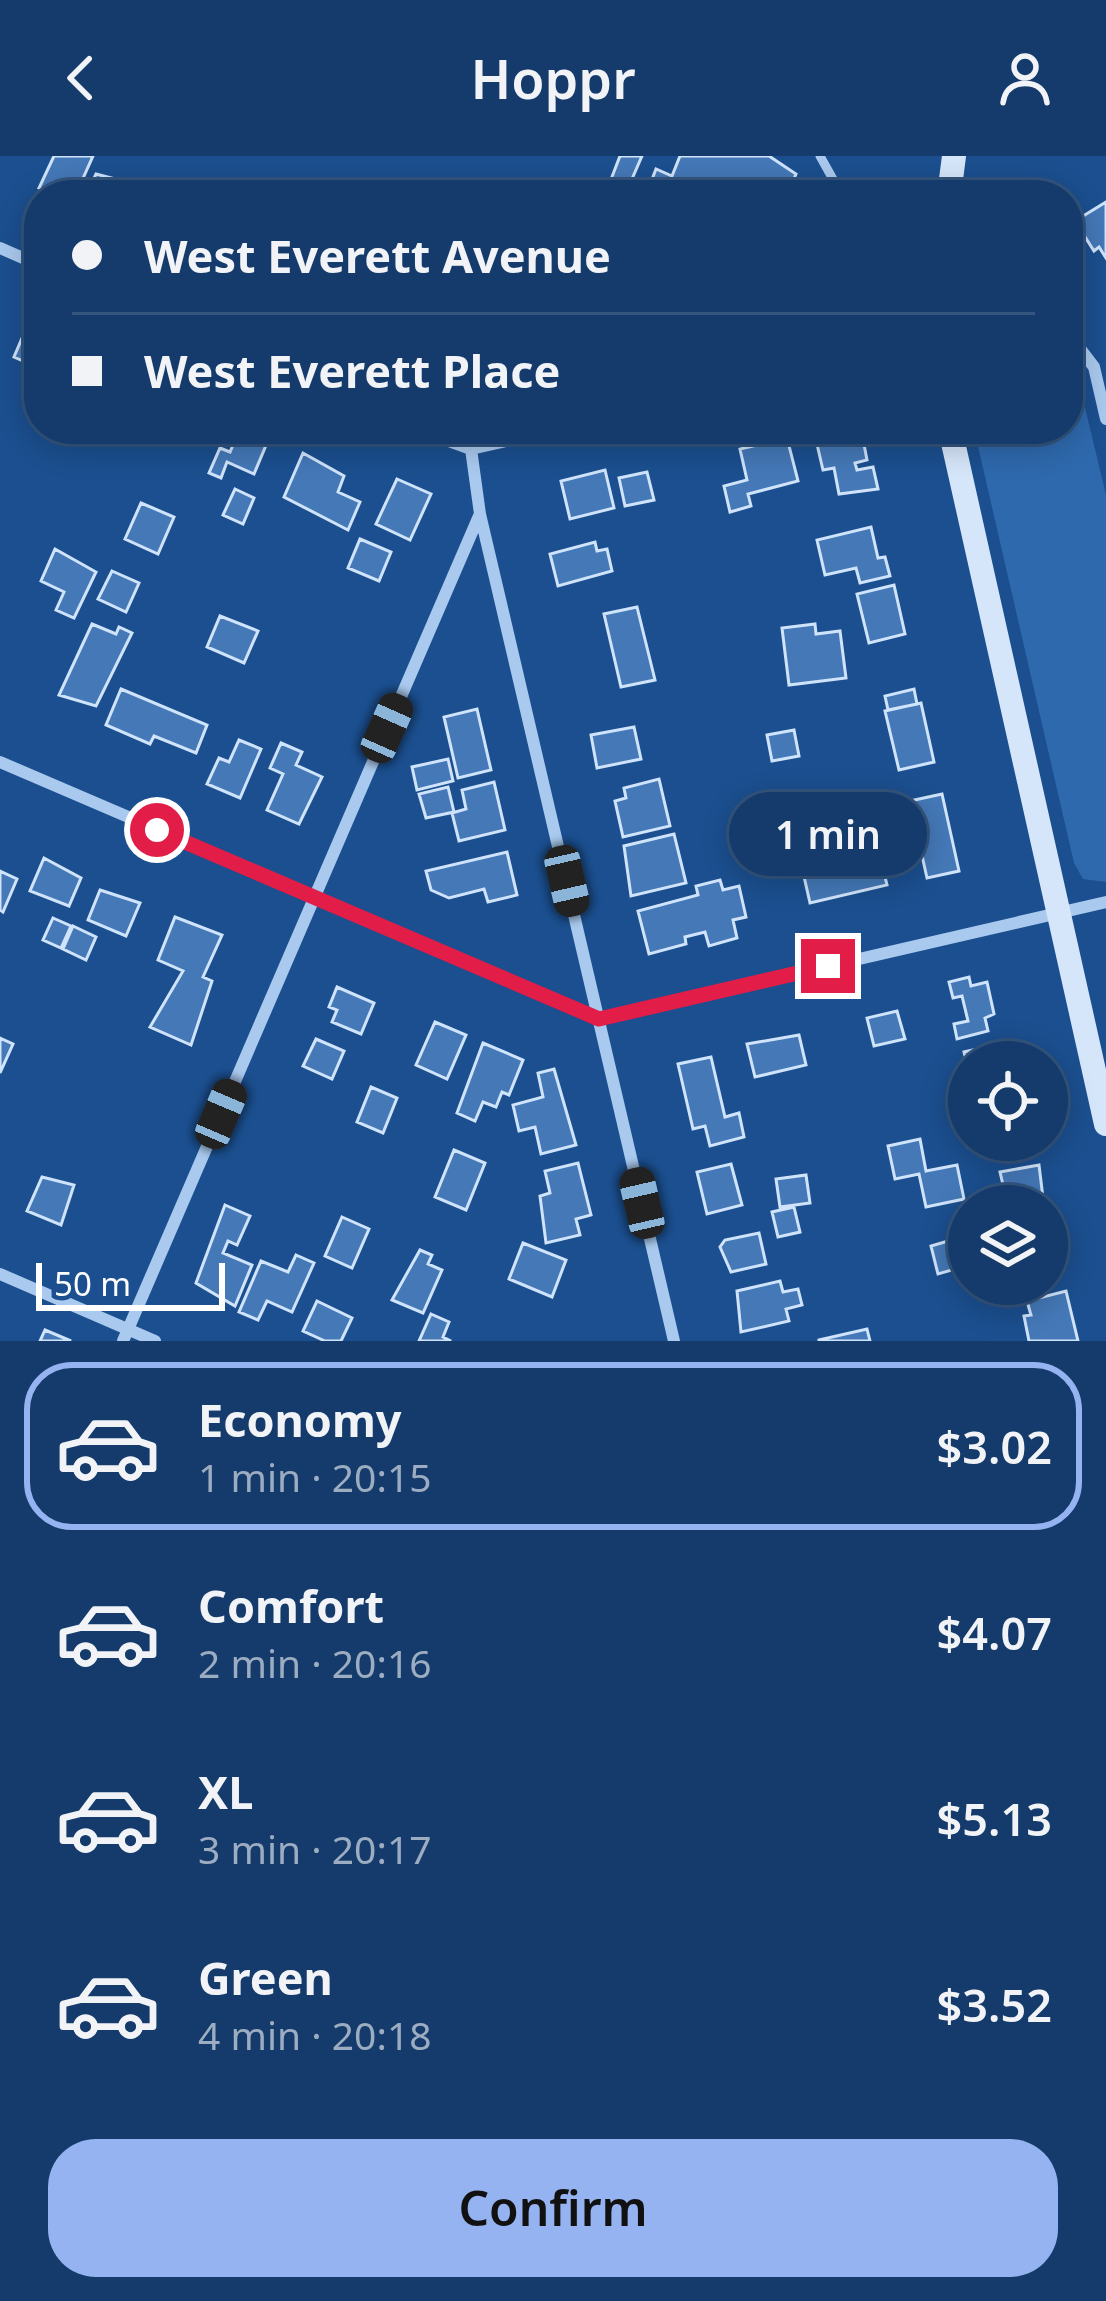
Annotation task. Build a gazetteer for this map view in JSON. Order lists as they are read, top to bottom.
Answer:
{
  "scale_bar": "50 m",
  "page": {
    "header": "Hoppr",
    "banner": ["West Everett Avenue", "West Everett Place"],
    "bubble": "1 min",
    "scale": "50 m",
    "list": [
      {
        "name": "Economy",
        "note": "1 min · 20:15",
        "value": "$3.02"
      },
      {
        "name": "Comfort",
        "note": "2 min · 20:16",
        "value": "$4.07"
      },
      {
        "name": "XL",
        "note": "3 min · 20:17",
        "value": "$5.13"
      },
      {
        "name": "Green",
        "note": "4 min · 20:18",
        "value": "$3.52"
      }
    ],
    "buttons": "Confirm"
  }
}
